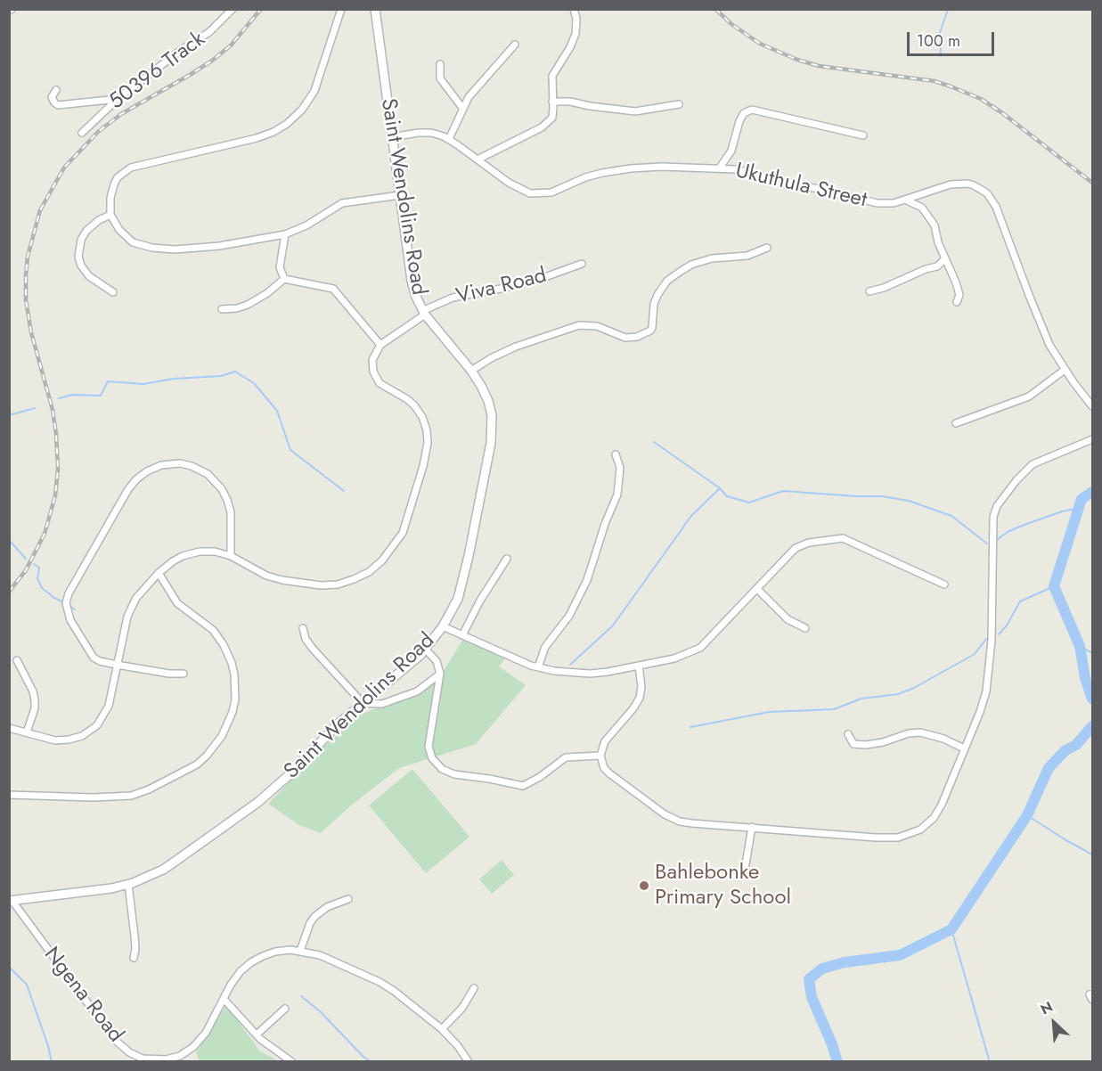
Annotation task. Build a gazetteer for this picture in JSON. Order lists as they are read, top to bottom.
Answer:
{
  "streets": {
    "street": [
      "50396 Track",
      "Ukuthula Street",
      "Saint Wendolins Road",
      "Viva Road",
      "Ngena Road"
    ]
  },
  "crossings": [
    ["Ukuthula Street", "Saint Wendolins Road"],
    ["Saint Wendolins Road", "Viva Road"],
    ["Saint Wendolins Road", "Ngena Road"]
  ],
  "places": ["Bahlebonke Primary School"],
  "scale_bar": "100 m",
  "north": "top left"
}
